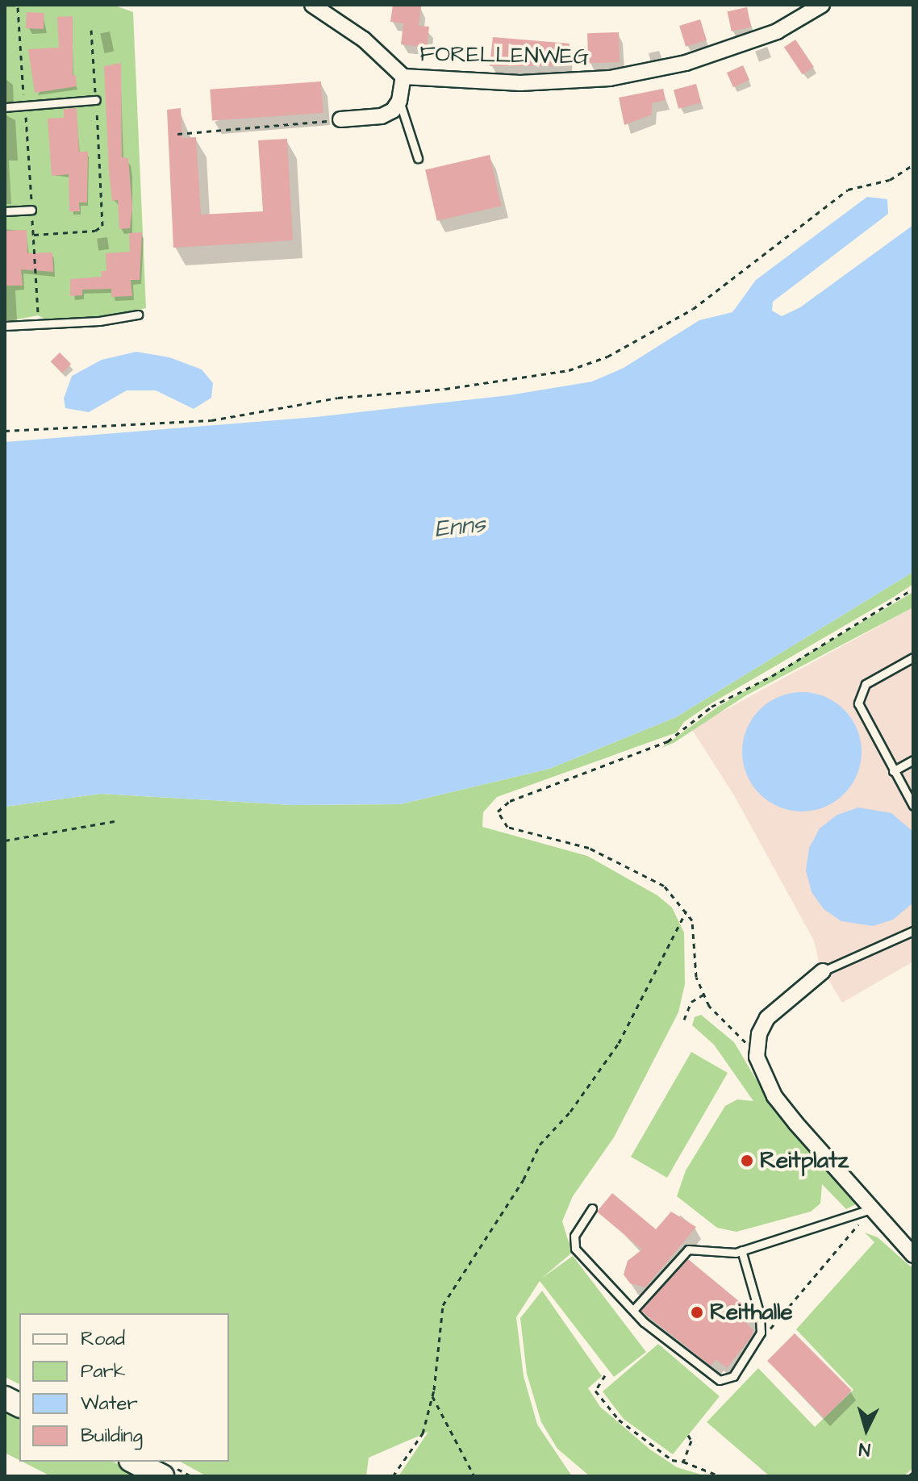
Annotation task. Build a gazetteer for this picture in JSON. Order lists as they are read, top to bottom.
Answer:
{
  "streets": {
    "street": ["FORELLENWEG"]
  },
  "water": ["Enns"],
  "places": ["Reitplatz", "Reithalle"],
  "legend": [
    "Road",
    "Park",
    "Water",
    "Building"
  ],
  "north": "bottom"
}
